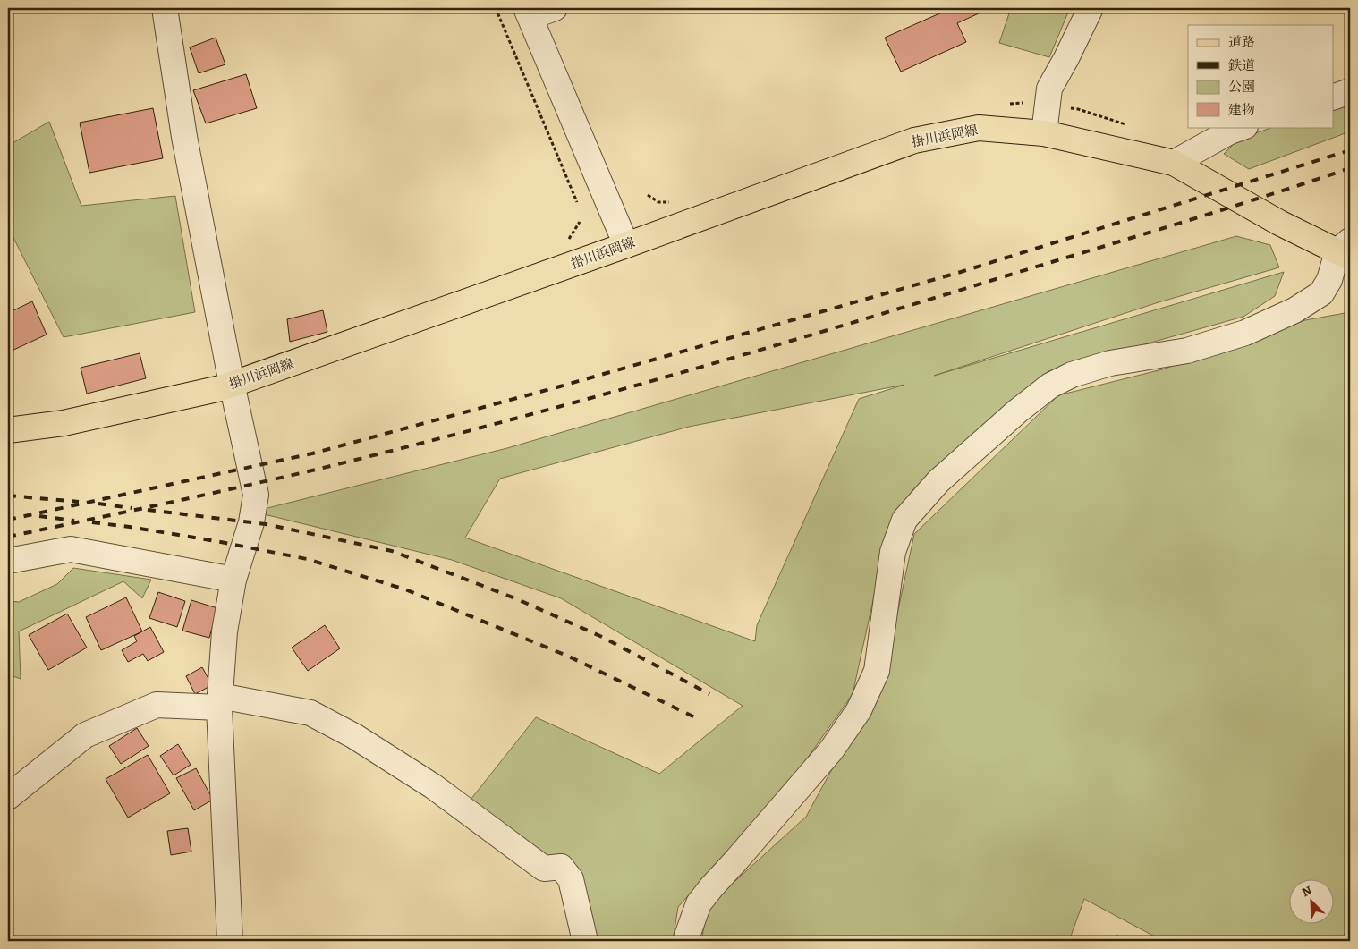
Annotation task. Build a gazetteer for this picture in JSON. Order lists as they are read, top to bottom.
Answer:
{
  "streets": {
    "main road": ["掛川浜岡線"]
  },
  "legend": [
    "道路",
    "鉄道",
    "公園",
    "建物"
  ],
  "north": "top left"
}
